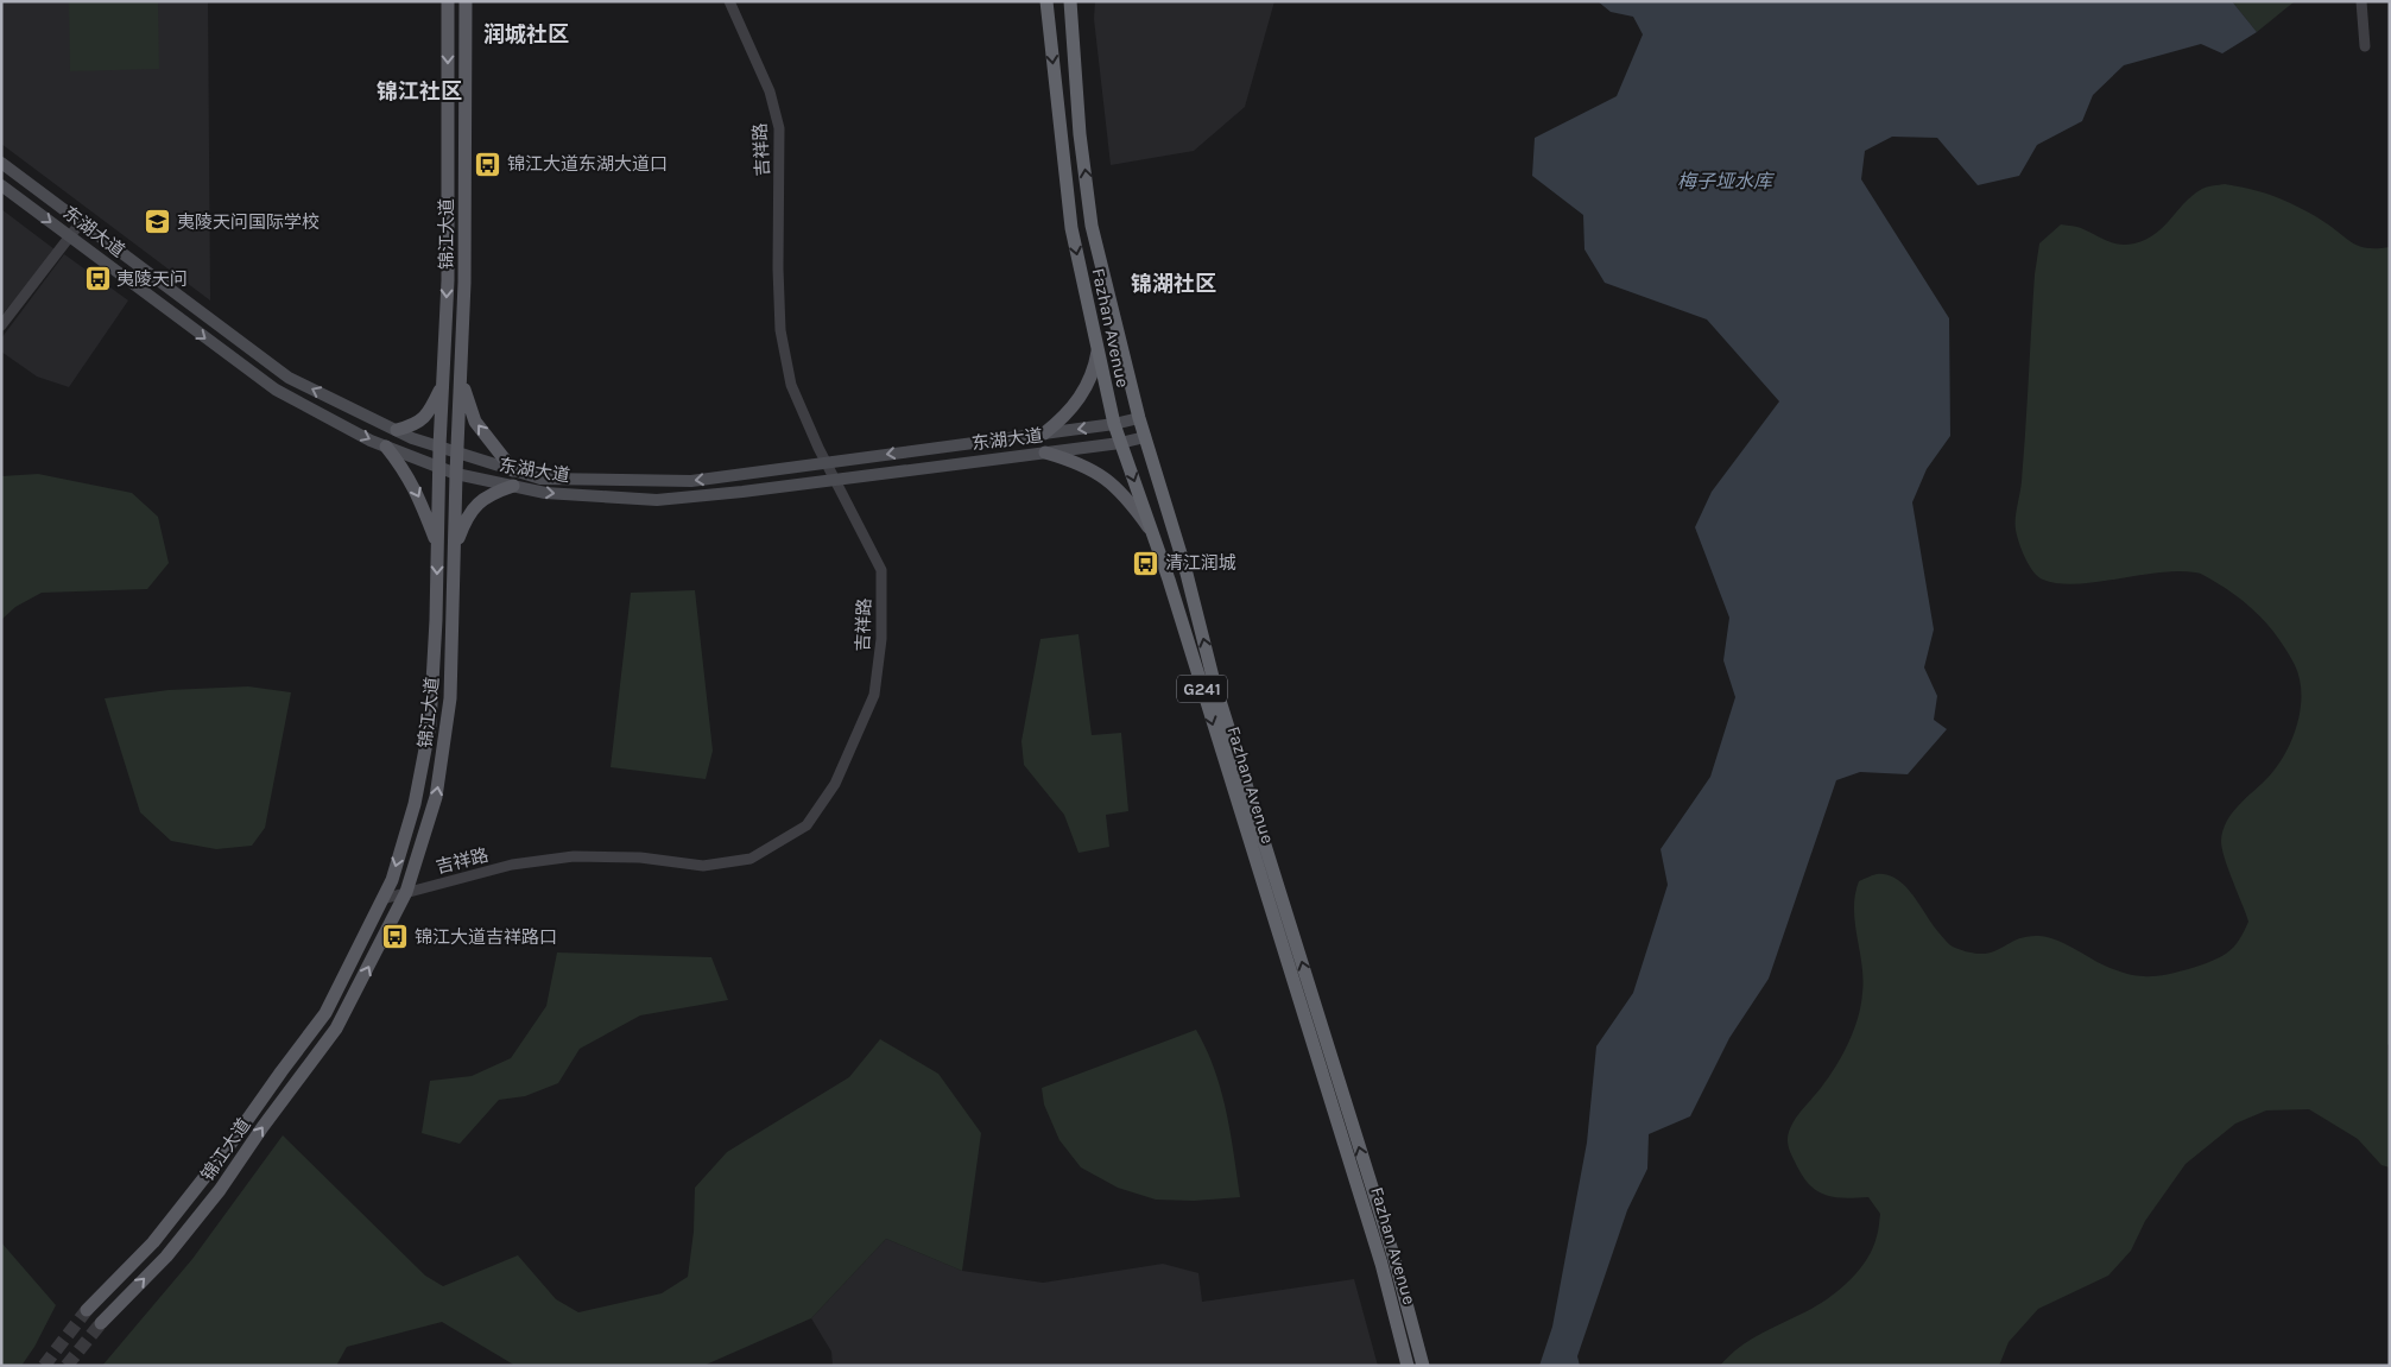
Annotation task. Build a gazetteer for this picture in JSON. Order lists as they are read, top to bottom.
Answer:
{
  "streets": {
    "highway": ["Fazhan Avenue", "G241"],
    "main road": ["东湖大道", "锦江大道"],
    "street": ["吉祥路"]
  },
  "crossings": [
    ["吉祥路", "东湖大道"],
    ["吉祥路", "锦江大道"],
    ["东湖大道", "锦江大道"],
    ["东湖大道", "Fazhan Avenue"]
  ],
  "districts": ["润城社区", "锦江社区", "锦湖社区"],
  "water": ["梅子垭水库"],
  "places": {
    "bus stop": [
      "锦江大道东湖大道口",
      "夷陵天问",
      "清江润城",
      "锦江大道吉祥路口"
    ],
    "school or university": ["夷陵天问国际学校"]
  }
}
